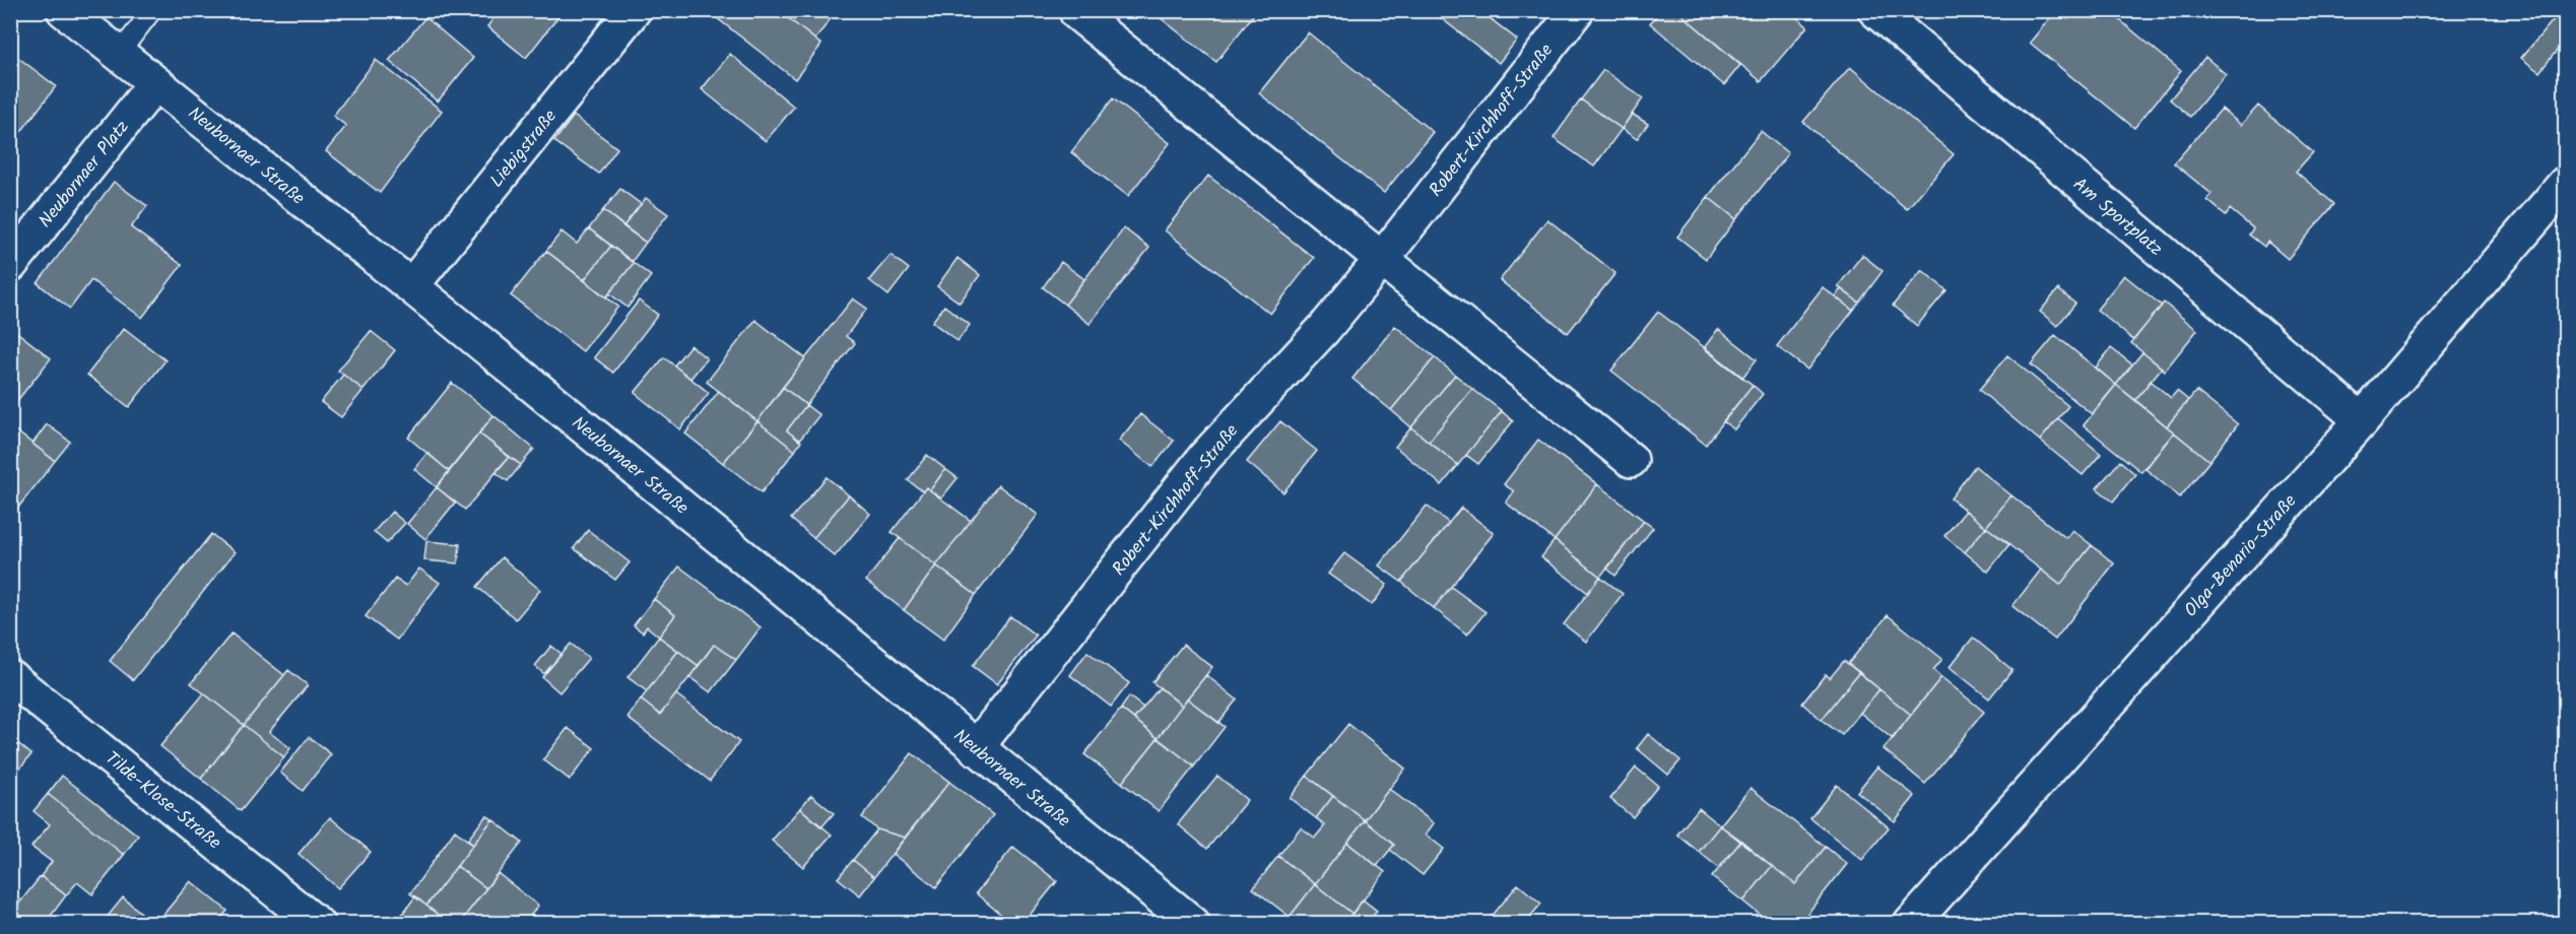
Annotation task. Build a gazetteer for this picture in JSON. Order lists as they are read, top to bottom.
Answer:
{
  "streets": {
    "street": [
      "Robert-Kirchhoff-Straße",
      "Liebigstraße",
      "Neubornaer Straße",
      "Neubornaer Platz",
      "Am Sportplatz",
      "Olga-Benario-Straße",
      "Tilde-Klose-Straße"
    ]
  },
  "crossings": [
    ["Robert-Kirchhoff-Straße", "Neubornaer Straße"],
    ["Liebigstraße", "Neubornaer Straße"],
    ["Neubornaer Straße", "Neubornaer Platz"],
    ["Am Sportplatz", "Olga-Benario-Straße"]
  ]
}
